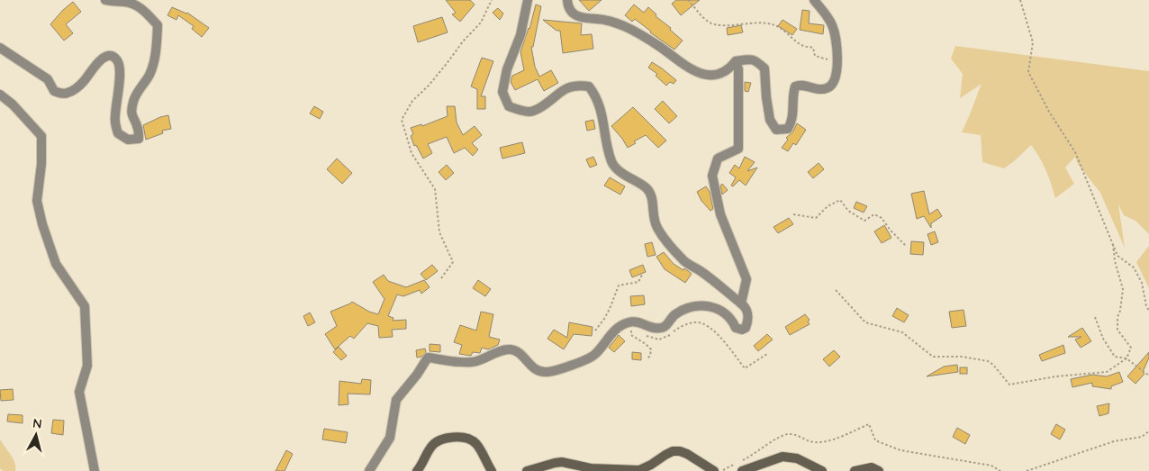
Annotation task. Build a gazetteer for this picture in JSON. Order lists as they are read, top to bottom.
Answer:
{
  "north": "top"
}
